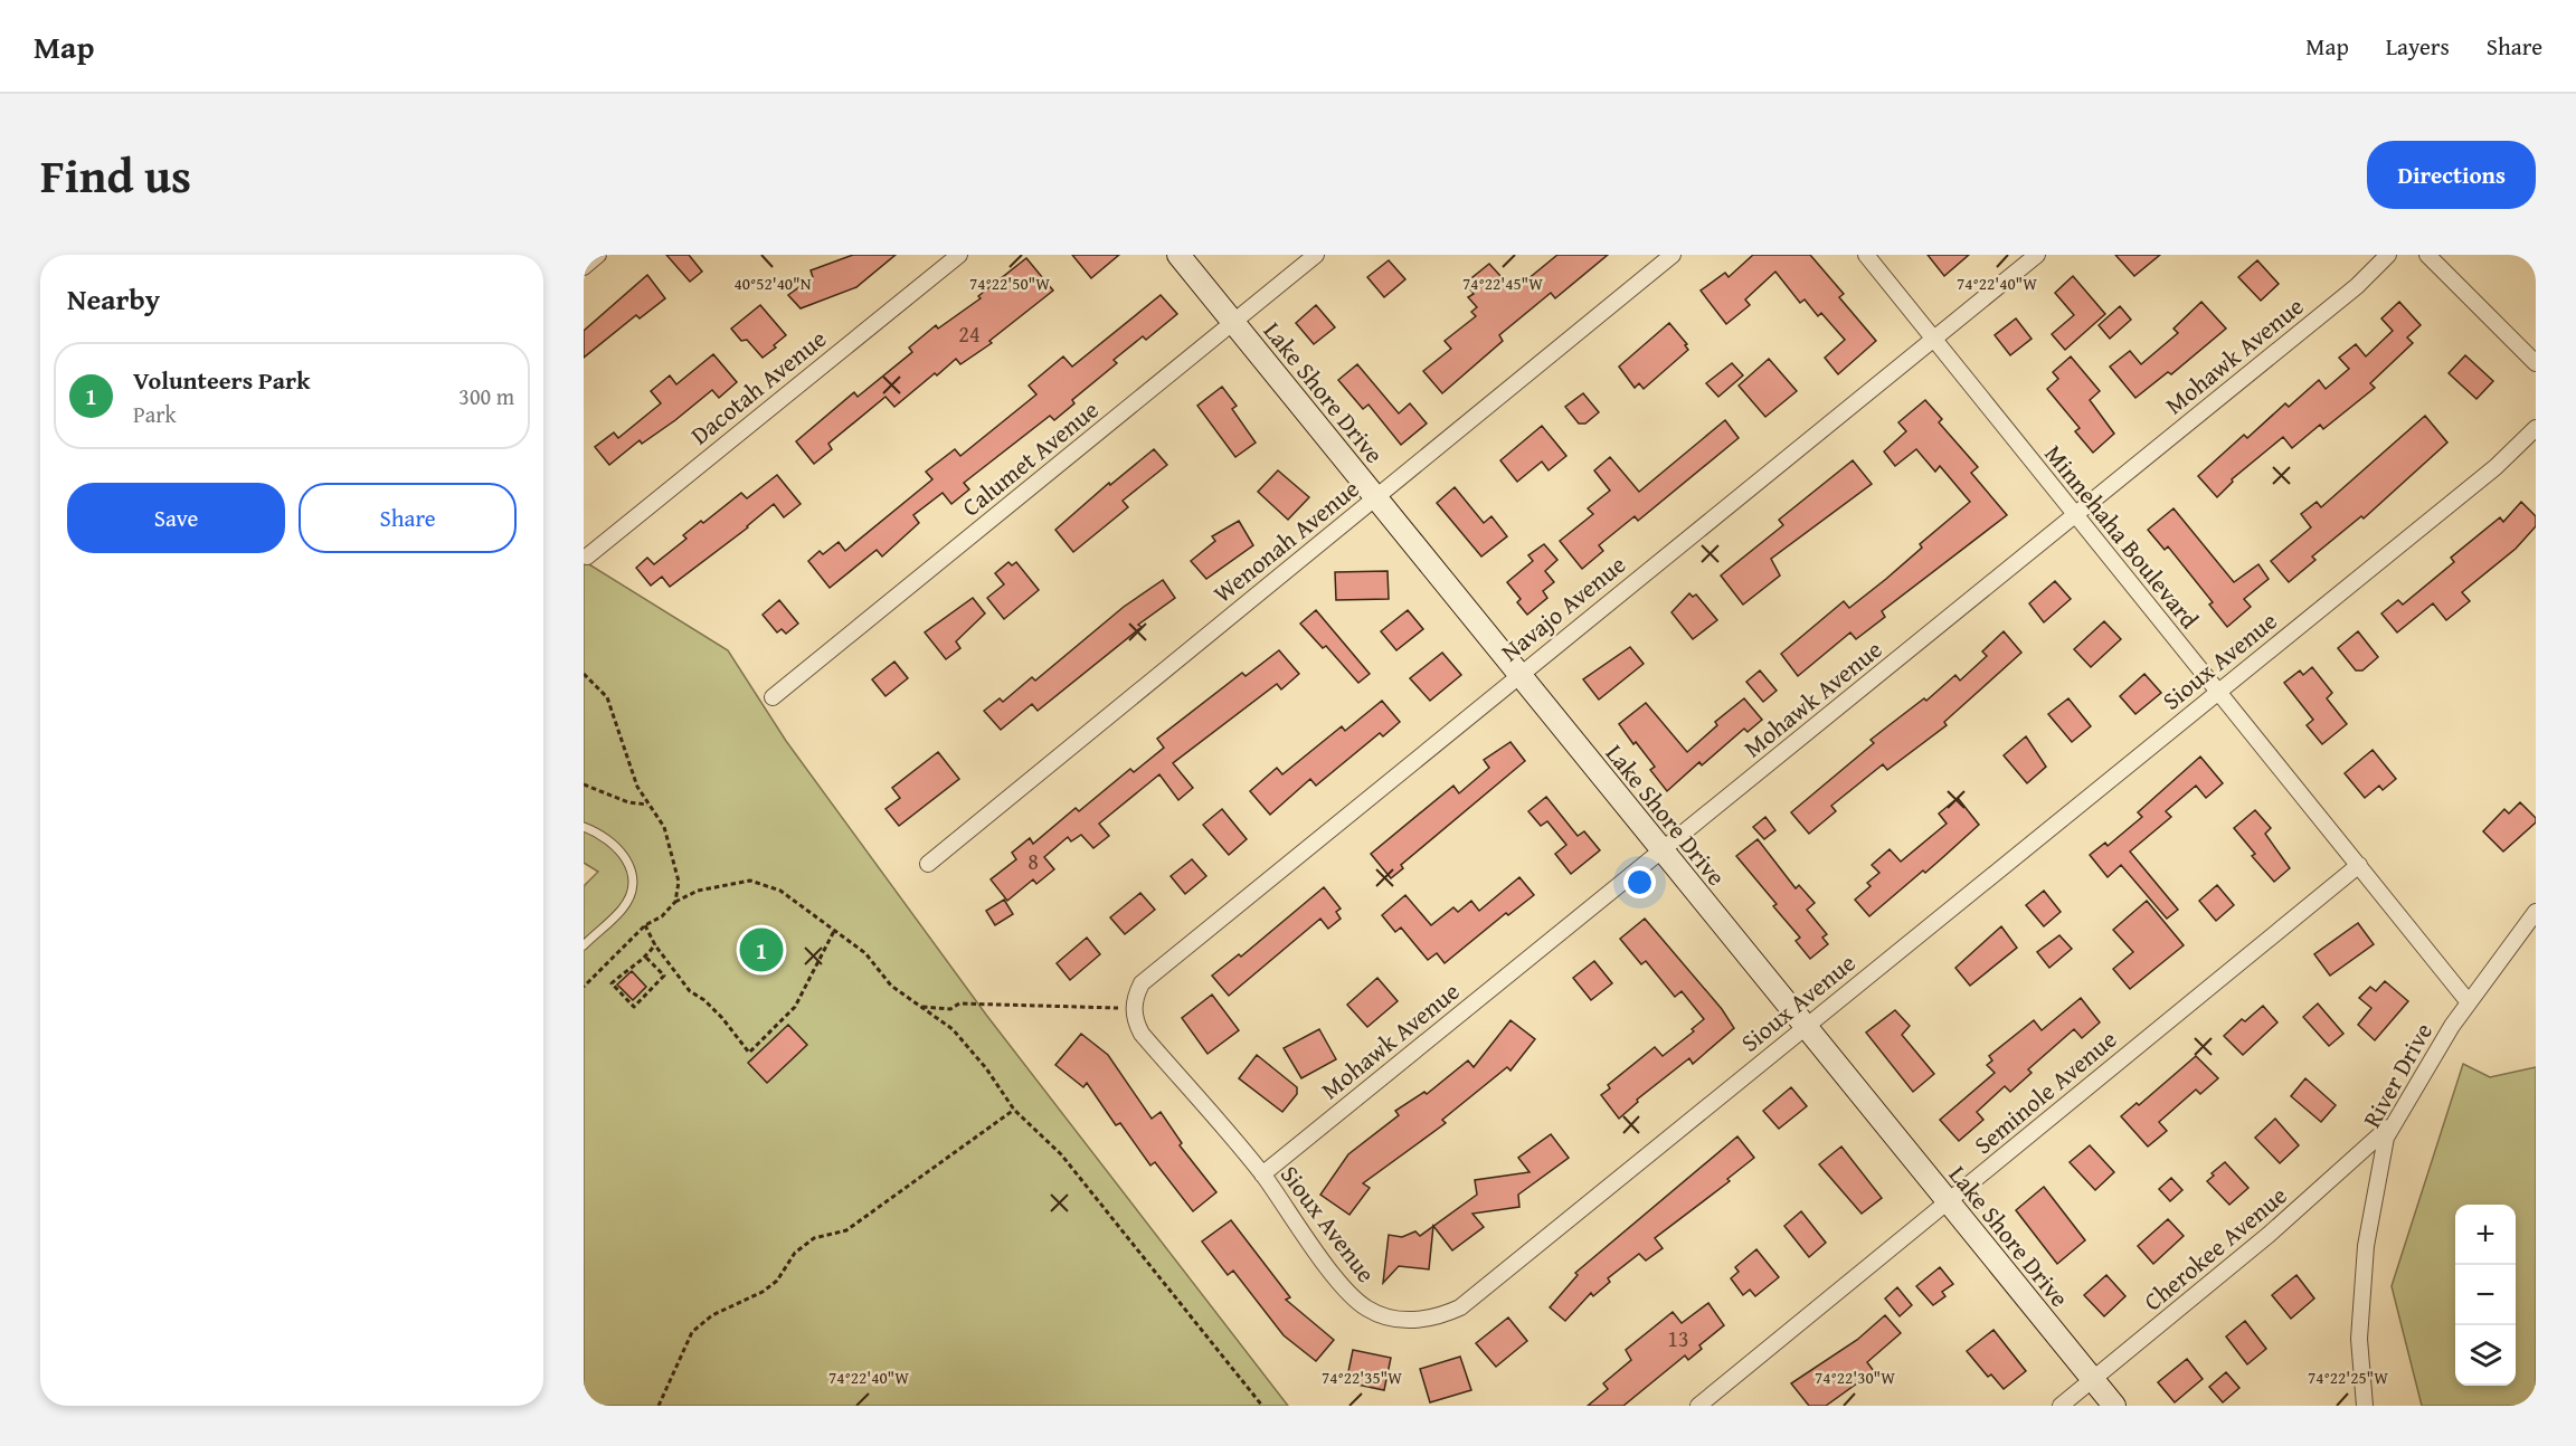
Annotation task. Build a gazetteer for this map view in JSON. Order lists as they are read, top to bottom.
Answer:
{
  "streets": {
    "street": [
      "Mohawk Avenue",
      "Dacotah Avenue",
      "Lake Shore Drive",
      "Calumet Avenue",
      "Minnehaha Boulevard",
      "Wenonah Avenue",
      "Navajo Avenue",
      "Sioux Avenue",
      "River Drive",
      "Seminole Avenue",
      "Cherokee Avenue"
    ]
  },
  "crossings": [
    ["Mohawk Avenue", "Lake Shore Drive"],
    ["Mohawk Avenue", "Minnehaha Boulevard"],
    ["Mohawk Avenue", "Sioux Avenue"],
    ["Lake Shore Drive", "Calumet Avenue"],
    ["Lake Shore Drive", "Wenonah Avenue"],
    ["Lake Shore Drive", "Navajo Avenue"],
    ["Lake Shore Drive", "Sioux Avenue"],
    ["Lake Shore Drive", "Seminole Avenue"],
    ["Lake Shore Drive", "Cherokee Avenue"],
    ["Minnehaha Boulevard", "Navajo Avenue"],
    ["Minnehaha Boulevard", "Sioux Avenue"],
    ["Minnehaha Boulevard", "River Drive"],
    ["Minnehaha Boulevard", "Seminole Avenue"],
    ["Navajo Avenue", "Sioux Avenue"],
    ["River Drive", "Cherokee Avenue"]
  ],
  "house_numbers": ["24", "8", "13"],
  "page": {
    "header": "Map",
    "nav": ["Map", "Layers", "Share"],
    "title": "Find us",
    "buttons": [
      "Directions",
      ["Save", "Share"]
    ],
    "heading": "Nearby",
    "list": [
      {
        "mark": "1",
        "name": "Volunteers Park",
        "note": "Park",
        "value": "300 m"
      }
    ],
    "pins": "1",
    "map_buttons": ["+", "−"]
  },
  "coordinates": [
    "40°52'40\"N",
    "74°22'50\"W",
    "74°22'45\"W",
    "74°22'40\"W",
    "74°22'25\"W",
    "74°22'35\"W",
    "74°22'30\"W"
  ]
}
